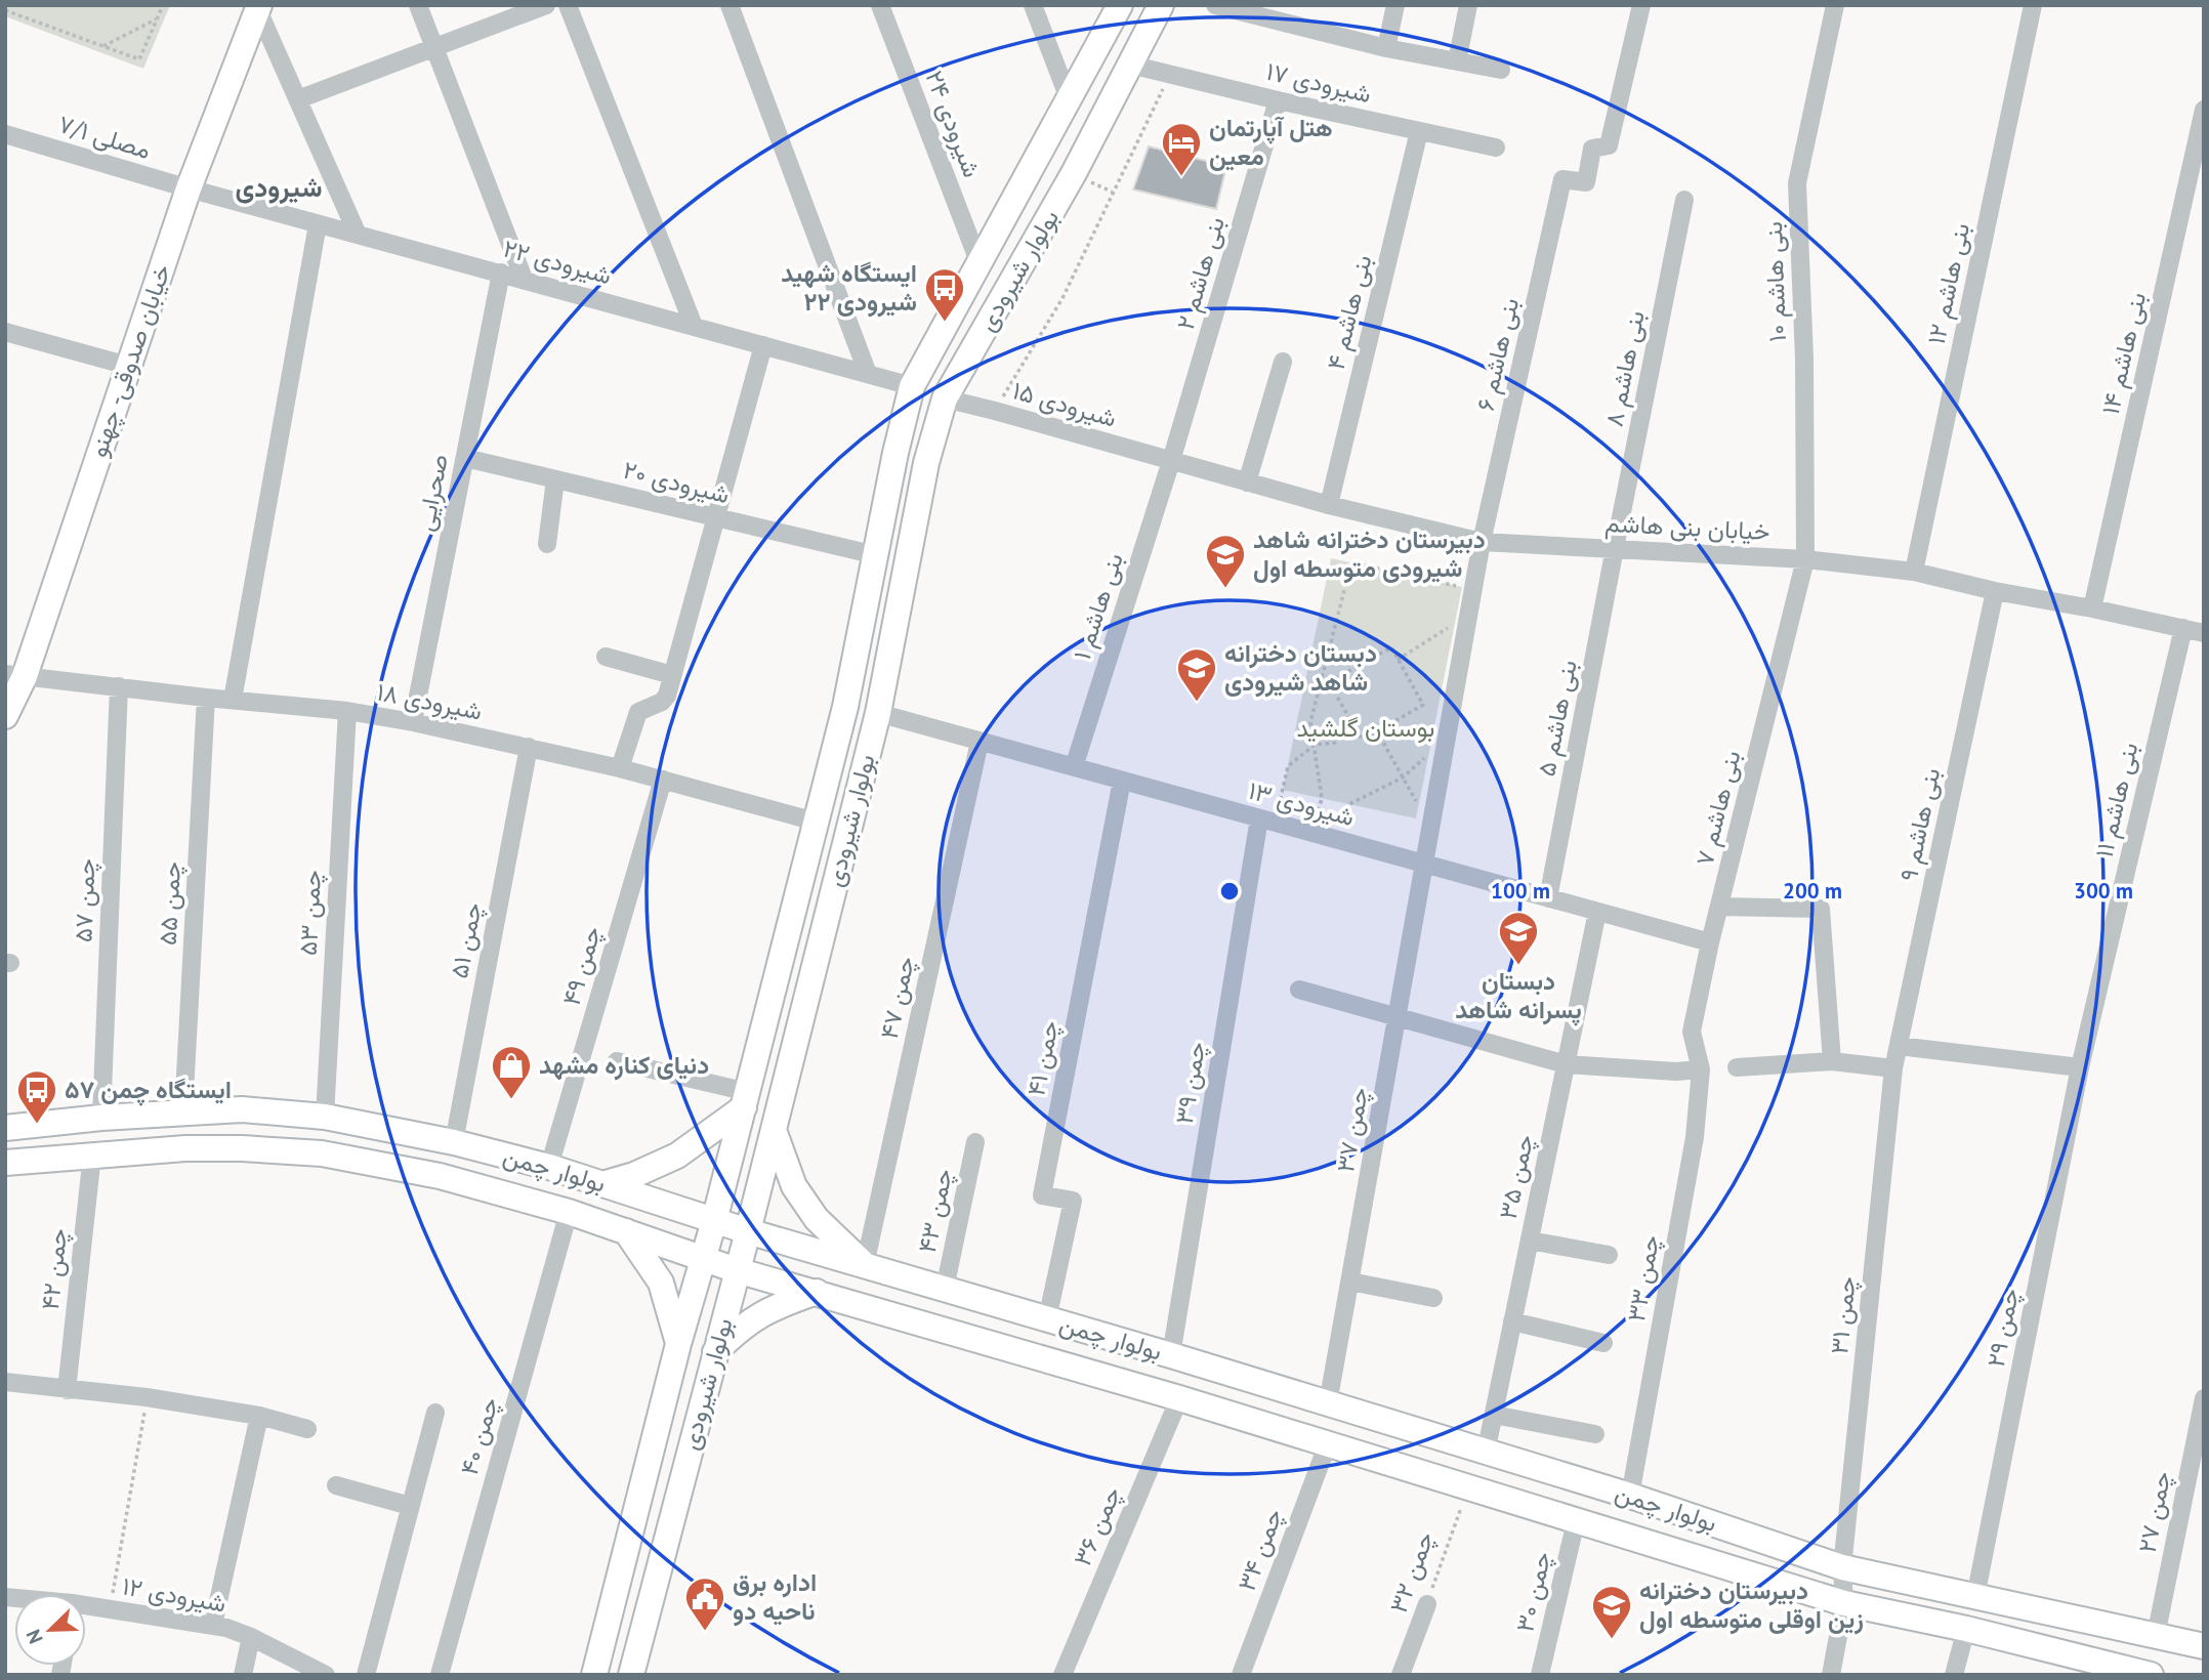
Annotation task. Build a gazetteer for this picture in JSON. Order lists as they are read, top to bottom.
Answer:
{
  "streets": {
    "main road": ["بولوار شیرودی", "خیابان صدوقی- چهنو", "بولوار چمن"],
    "street": [
      "شیرودی ۱۷",
      "شیرودی ۲۴",
      "مصلی ۷/۱",
      "شیرودی ۲۲",
      "بنی هاشم ۲",
      "بنی هاشم ۱۰",
      "بنی هاشم ۱۲",
      "بنی هاشم ۴",
      "بنی هاشم ۱۴",
      "بنی هاشم ۶",
      "بنی هاشم ۸",
      "شیرودی ۱۵",
      "شیرودی ۲۰",
      "صحرایی",
      "خیابان بنی هاشم",
      "بنی هاشم ۱",
      "شیرودی ۱۸",
      "بنی هاشم ۵",
      "بنی هاشم ۱۱",
      "شیرودی ۱۳",
      "بنی هاشم ۷",
      "بنی هاشم ۹",
      "چمن ۵۷",
      "چمن ۵۵",
      "چمن ۵۳",
      "چمن ۵۱",
      "چمن ۴۹",
      "چمن ۴۷",
      "چمن ۴۱",
      "چمن ۳۹",
      "چمن ۳۷",
      "چمن ۳۵",
      "چمن ۴۳",
      "چمن ۴۲",
      "چمن ۳۳",
      "چمن ۳۱",
      "چمن ۲۹",
      "چمن ۴۰",
      "چمن ۲۷",
      "چمن ۳۶",
      "چمن ۳۴",
      "چمن ۳۲",
      "چمن ۳۰",
      "شیرودی ۱۲"
    ]
  },
  "crossings": [
    ["شیرودی ۱۷", "بولوار شیرودی"],
    ["شیرودی ۱۷", "بنی هاشم ۲"],
    ["شیرودی ۱۷", "بنی هاشم ۴"],
    ["شیرودی ۲۴", "بولوار شیرودی"],
    ["مصلی ۷/۱", "شیرودی ۲۲"],
    ["مصلی ۷/۱", "خیابان صدوقی- چهنو"],
    ["شیرودی ۲۲", "بولوار شیرودی"],
    ["شیرودی ۲۲", "خیابان صدوقی- چهنو"],
    ["شیرودی ۲۲", "صحرایی"],
    ["بولوار شیرودی", "شیرودی ۱۵"],
    ["بولوار شیرودی", "شیرودی ۲۰"],
    ["بولوار شیرودی", "شیرودی ۱۸"],
    ["بولوار شیرودی", "شیرودی ۱۳"],
    ["بولوار شیرودی", "بولوار چمن"],
    ["بنی هاشم ۲", "شیرودی ۱۵"],
    ["بنی هاشم ۲", "خیابان بنی هاشم"],
    ["بنی هاشم ۲", "بنی هاشم ۱"],
    ["بنی هاشم ۱۰", "خیابان بنی هاشم"],
    ["بنی هاشم ۱۰", "بنی هاشم ۷"],
    ["بنی هاشم ۱۲", "خیابان بنی هاشم"],
    ["بنی هاشم ۴", "خیابان بنی هاشم"],
    ["بنی هاشم ۱۴", "خیابان بنی هاشم"],
    ["بنی هاشم ۶", "خیابان بنی هاشم"],
    ["بنی هاشم ۶", "چمن ۳۷"],
    ["خیابان صدوقی- چهنو", "شیرودی ۱۸"],
    ["بنی هاشم ۸", "خیابان بنی هاشم"],
    ["بنی هاشم ۸", "بنی هاشم ۵"],
    ["شیرودی ۱۵", "خیابان بنی هاشم"],
    ["شیرودی ۱۵", "بنی هاشم ۱"],
    ["شیرودی ۲۰", "صحرایی"],
    ["صحرایی", "شیرودی ۱۸"],
    ["خیابان بنی هاشم", "بنی هاشم ۱"],
    ["خیابان بنی هاشم", "بنی هاشم ۵"],
    ["خیابان بنی هاشم", "بنی هاشم ۱۱"],
    ["خیابان بنی هاشم", "بنی هاشم ۷"],
    ["خیابان بنی هاشم", "بنی هاشم ۹"],
    ["بنی هاشم ۱", "شیرودی ۱۳"],
    ["شیرودی ۱۸", "چمن ۵۷"],
    ["شیرودی ۱۸", "چمن ۵۵"],
    ["شیرودی ۱۸", "چمن ۵۳"],
    ["شیرودی ۱۸", "چمن ۵۱"],
    ["شیرودی ۱۸", "چمن ۴۹"],
    ["بنی هاشم ۵", "شیرودی ۱۳"],
    ["بنی هاشم ۱۱", "چمن ۲۹"],
    ["شیرودی ۱۳", "بنی هاشم ۷"],
    ["شیرودی ۱۳", "چمن ۴۷"],
    ["شیرودی ۱۳", "چمن ۴۱"],
    ["شیرودی ۱۳", "چمن ۳۹"],
    ["شیرودی ۱۳", "چمن ۳۷"],
    ["شیرودی ۱۳", "چمن ۳۵"],
    ["بنی هاشم ۷", "چمن ۳۳"],
    ["بنی هاشم ۹", "چمن ۳۱"],
    ["چمن ۵۷", "بولوار چمن"],
    ["چمن ۵۵", "بولوار چمن"],
    ["چمن ۵۳", "بولوار چمن"],
    ["چمن ۵۱", "بولوار چمن"],
    ["چمن ۴۹", "بولوار چمن"],
    ["چمن ۴۷", "بولوار چمن"],
    ["چمن ۴۱", "بولوار چمن"],
    ["چمن ۳۹", "بولوار چمن"],
    ["چمن ۳۷", "بولوار چمن"],
    ["بولوار چمن", "چمن ۳۵"],
    ["بولوار چمن", "چمن ۴۳"],
    ["بولوار چمن", "چمن ۴۲"],
    ["بولوار چمن", "چمن ۳۳"],
    ["بولوار چمن", "چمن ۳۱"],
    ["بولوار چمن", "چمن ۲۹"],
    ["بولوار چمن", "چمن ۴۰"],
    ["بولوار چمن", "چمن ۲۷"],
    ["بولوار چمن", "چمن ۳۶"],
    ["بولوار چمن", "چمن ۳۴"],
    ["بولوار چمن", "چمن ۳۲"],
    ["بولوار چمن", "چمن ۳۰"]
  ],
  "districts": ["شیرودی"],
  "parks": ["بوستان گلشید"],
  "places": {
    "hotel": ["هتل آپارتمان معین"],
    "bus stop": ["ایستگاه شهید شیرودی ۲۲", "ایستگاه چمن ۵۷"],
    "school or university": [
      "دبیرستان دخترانه شاهد شیرودی متوسطه اول",
      "دبستان دخترانه شاهد شیرودی",
      "دبستان پسرانه شاهد",
      "دبیرستان دخترانه زین اوقلی متوسطه اول"
    ],
    "shop": ["دنیای کناره مشهد"],
    "public building": ["اداره برق ناحیه دو"]
  },
  "north": "bottom left",
  "rings": ["100 m", "200 m", "300 m"]
}
